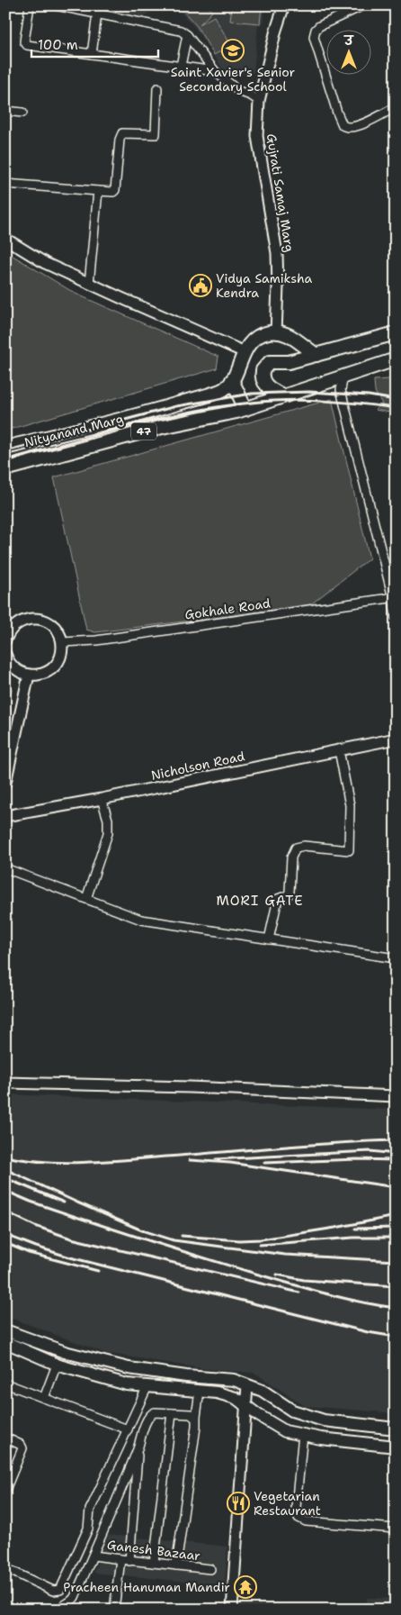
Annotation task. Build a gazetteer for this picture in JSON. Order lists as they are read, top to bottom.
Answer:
{
  "streets": {
    "main road": ["Nityanand Marg", "47"],
    "street": [
      "Gujrati Samaj Marg",
      "Gokhale Road",
      "Nicholson Road",
      "Ganesh Bazaar"
    ]
  },
  "districts": ["MORI GATE"],
  "places": {
    "school or university": ["Saint Xavier's Senior Secondary School"],
    "public building": ["Vidya Samiksha Kendra"],
    "restaurant": ["Vegetarian Restaurant"],
    "temple": ["Pracheen Hanuman Mandir"]
  },
  "scale_bar": "100 m",
  "north": "top"
}
